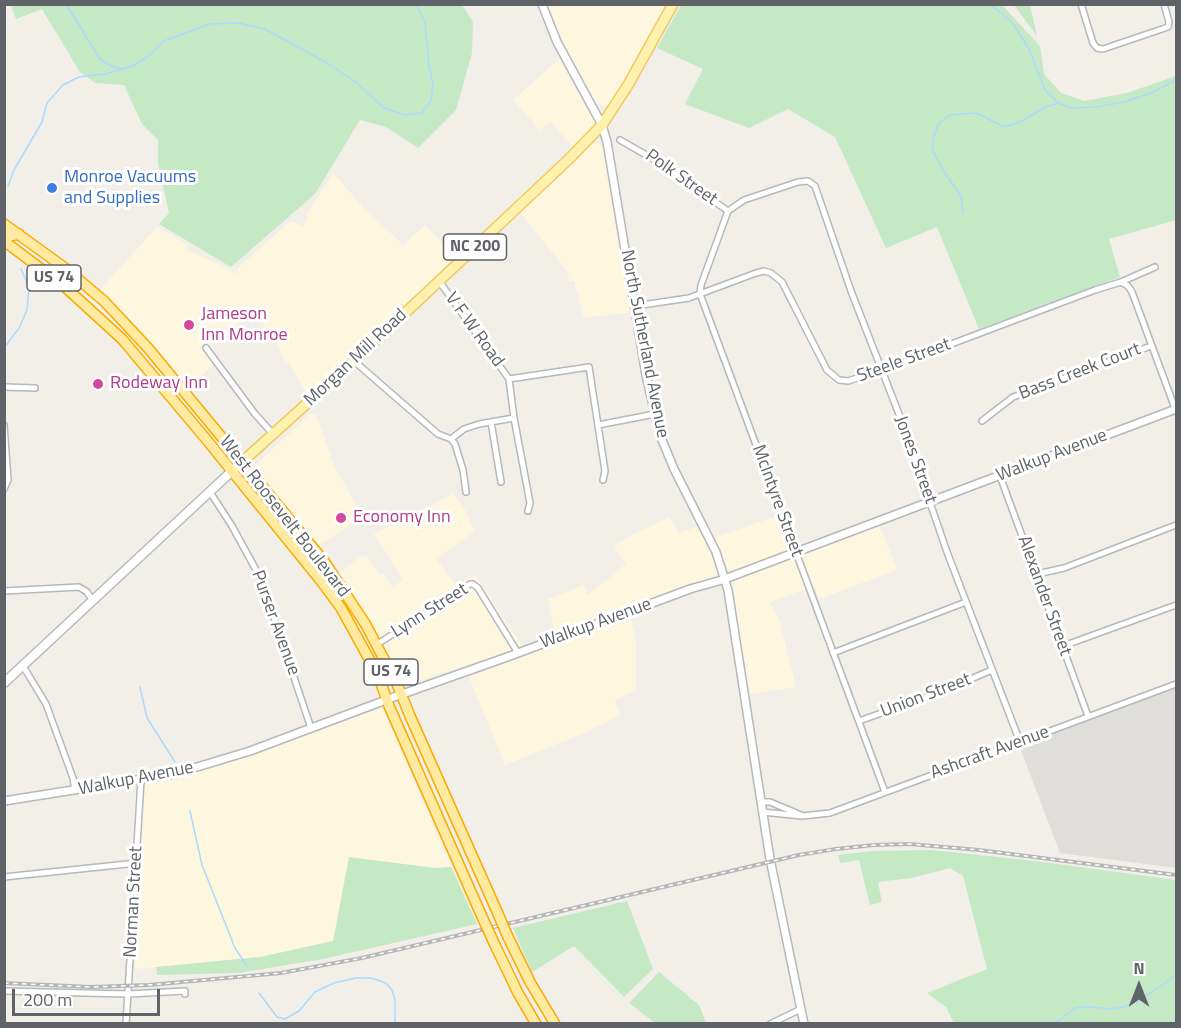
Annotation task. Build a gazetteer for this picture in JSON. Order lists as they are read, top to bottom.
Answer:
{
  "streets": {
    "highway": ["US 74", "West Roosevelt Boulevard"],
    "main road": ["NC 200", "Morgan Mill Road"],
    "street": [
      "Polk Street",
      "V F W Road",
      "North Sutherland Avenue",
      "Steele Street",
      "Bass Creek Court",
      "Walkup Avenue",
      "Jones Street",
      "McIntyre Street",
      "Alexander Street",
      "Lynn Street",
      "Purser Avenue",
      "Union Street",
      "Ashcraft Avenue",
      "Norman Street"
    ]
  },
  "crossings": [
    ["Polk Street", "Jones Street"],
    ["V F W Road", "Morgan Mill Road"],
    ["North Sutherland Avenue", "Morgan Mill Road"],
    ["North Sutherland Avenue", "Steele Street"],
    ["North Sutherland Avenue", "Walkup Avenue"],
    ["North Sutherland Avenue", "Ashcraft Avenue"],
    ["Morgan Mill Road", "West Roosevelt Boulevard"],
    ["Morgan Mill Road", "Purser Avenue"],
    ["Steele Street", "Jones Street"],
    ["Steele Street", "McIntyre Street"],
    ["Walkup Avenue", "Jones Street"],
    ["Walkup Avenue", "McIntyre Street"],
    ["Walkup Avenue", "West Roosevelt Boulevard"],
    ["Walkup Avenue", "Alexander Street"],
    ["Walkup Avenue", "Lynn Street"],
    ["Walkup Avenue", "Purser Avenue"],
    ["Walkup Avenue", "Norman Street"],
    ["Jones Street", "Union Street"],
    ["Jones Street", "Ashcraft Avenue"],
    ["McIntyre Street", "Union Street"],
    ["McIntyre Street", "Ashcraft Avenue"],
    ["West Roosevelt Boulevard", "Lynn Street"],
    ["Alexander Street", "Ashcraft Avenue"]
  ],
  "places": [
    "Monroe Vacuums and Supplies",
    "Jameson Inn Monroe",
    "Rodeway Inn",
    "Economy Inn"
  ],
  "scale_bar": "200 m",
  "north": "top"
}
